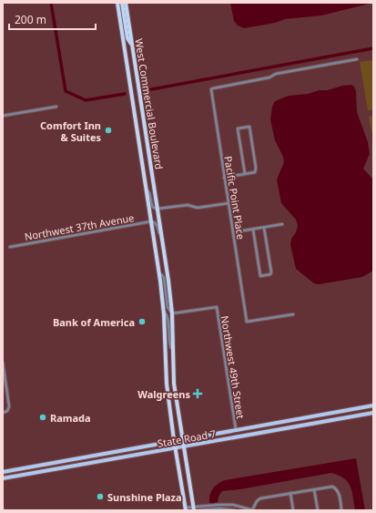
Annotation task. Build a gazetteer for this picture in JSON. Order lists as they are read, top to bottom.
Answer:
{
  "streets": {
    "highway": ["West Commercial Boulevard"],
    "main road": ["State Road 7"],
    "street": ["Pacific Point Place", "Northwest 37th Avenue", "Northwest 49th Street"]
  },
  "crossings": [
    ["West Commercial Boulevard", "Northwest 37th Avenue"],
    ["West Commercial Boulevard", "Northwest 49th Street"],
    ["West Commercial Boulevard", "State Road 7"],
    ["Northwest 49th Street", "State Road 7"]
  ],
  "places": {
    "other": [
      "Comfort Inn & Suites",
      "Bank of America",
      "Ramada",
      "Sunshine Plaza"
    ],
    "health": ["Walgreens"]
  },
  "scale_bar": "200 m"
}
